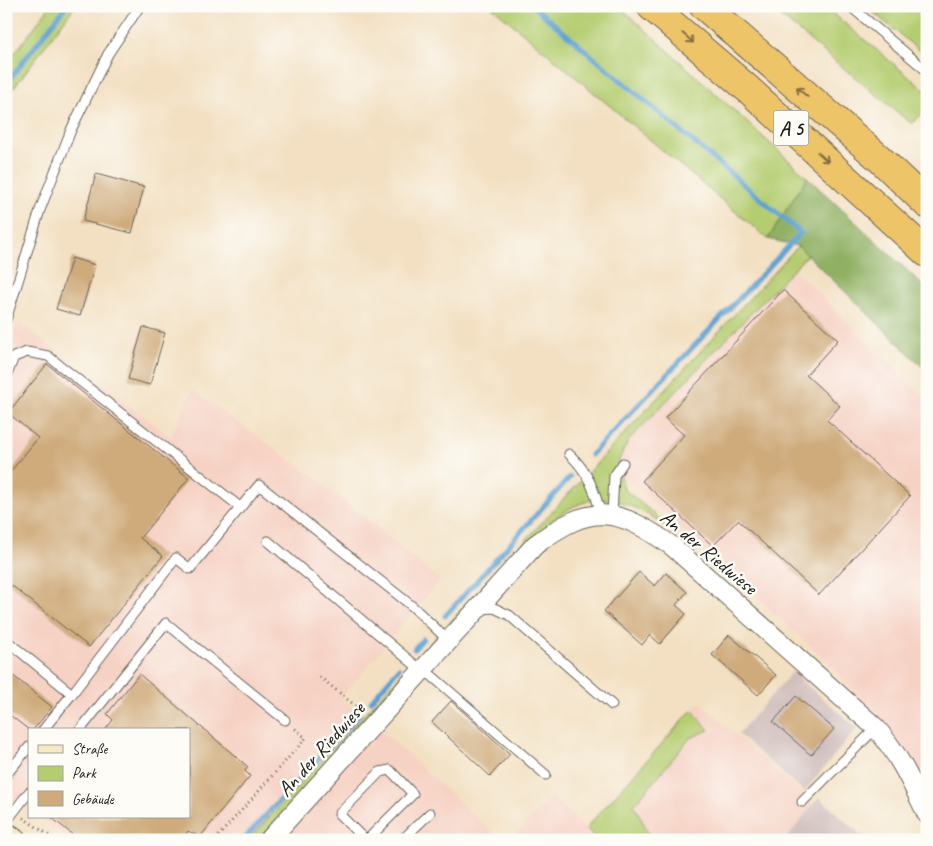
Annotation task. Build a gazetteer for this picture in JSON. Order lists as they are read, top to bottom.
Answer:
{
  "streets": {
    "highway": ["A 5"],
    "street": ["An der Riedwiese"]
  },
  "legend": ["Straße", "Park", "Gebäude"]
}
